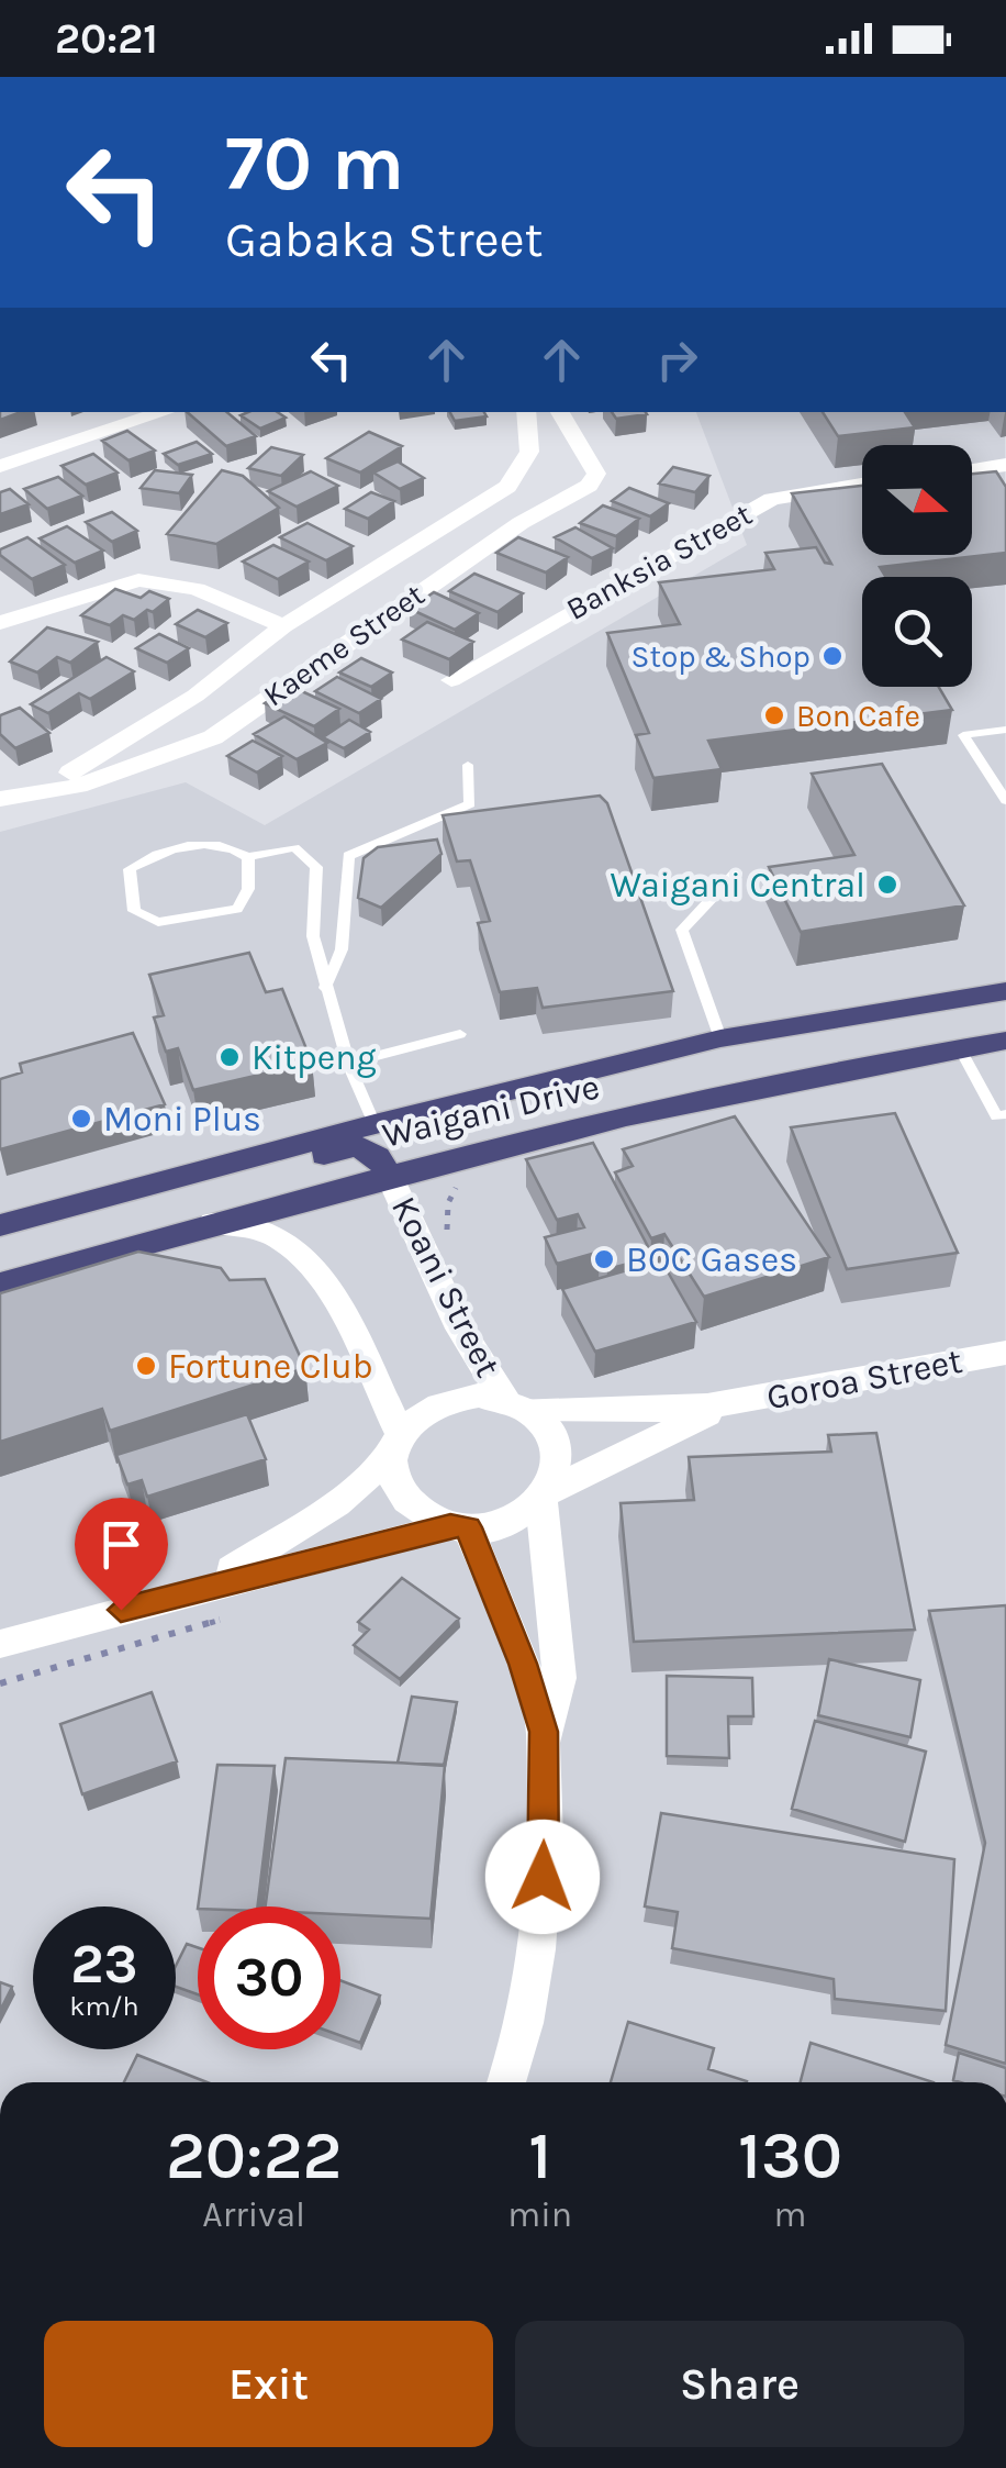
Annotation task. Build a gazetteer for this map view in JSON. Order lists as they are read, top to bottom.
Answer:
{
  "streets": {
    "highway": ["Waigani Drive"],
    "street": [
      "Banksia Street",
      "Kaeme Street",
      "Koani Street",
      "Goroa Street"
    ]
  },
  "crossings": [
    ["Waigani Drive", "Koani Street"],
    ["Koani Street", "Goroa Street"]
  ],
  "places": [
    "Stop & Shop",
    "Bon Cafe",
    "Waigani Central",
    "Kitpeng",
    "Moni Plus",
    "BOC Gases",
    "Fortune Club"
  ],
  "north": "right",
  "page": {
    "status": "20:21",
    "turn": ["70 m", "Gabaka Street"],
    "speed": "23 km/h",
    "limit": "30",
    "eta": [
      "20:22",
      "Arrival",
      "1",
      "min",
      "130",
      "m"
    ],
    "buttons": ["Exit", "Share"]
  }
}
